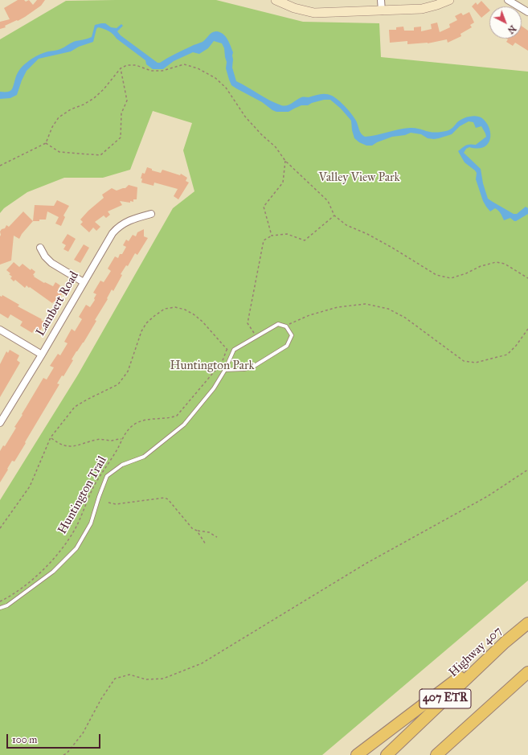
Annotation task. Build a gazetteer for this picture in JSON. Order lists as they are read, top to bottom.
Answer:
{
  "streets": {
    "highway": ["Highway 407", "407 ETR"],
    "street": ["Lambert Road"],
    "path": ["Huntington Trail"]
  },
  "parks": ["Valley View Park", "Huntington Park"],
  "scale_bar": "100 m",
  "north": "bottom right"
}
